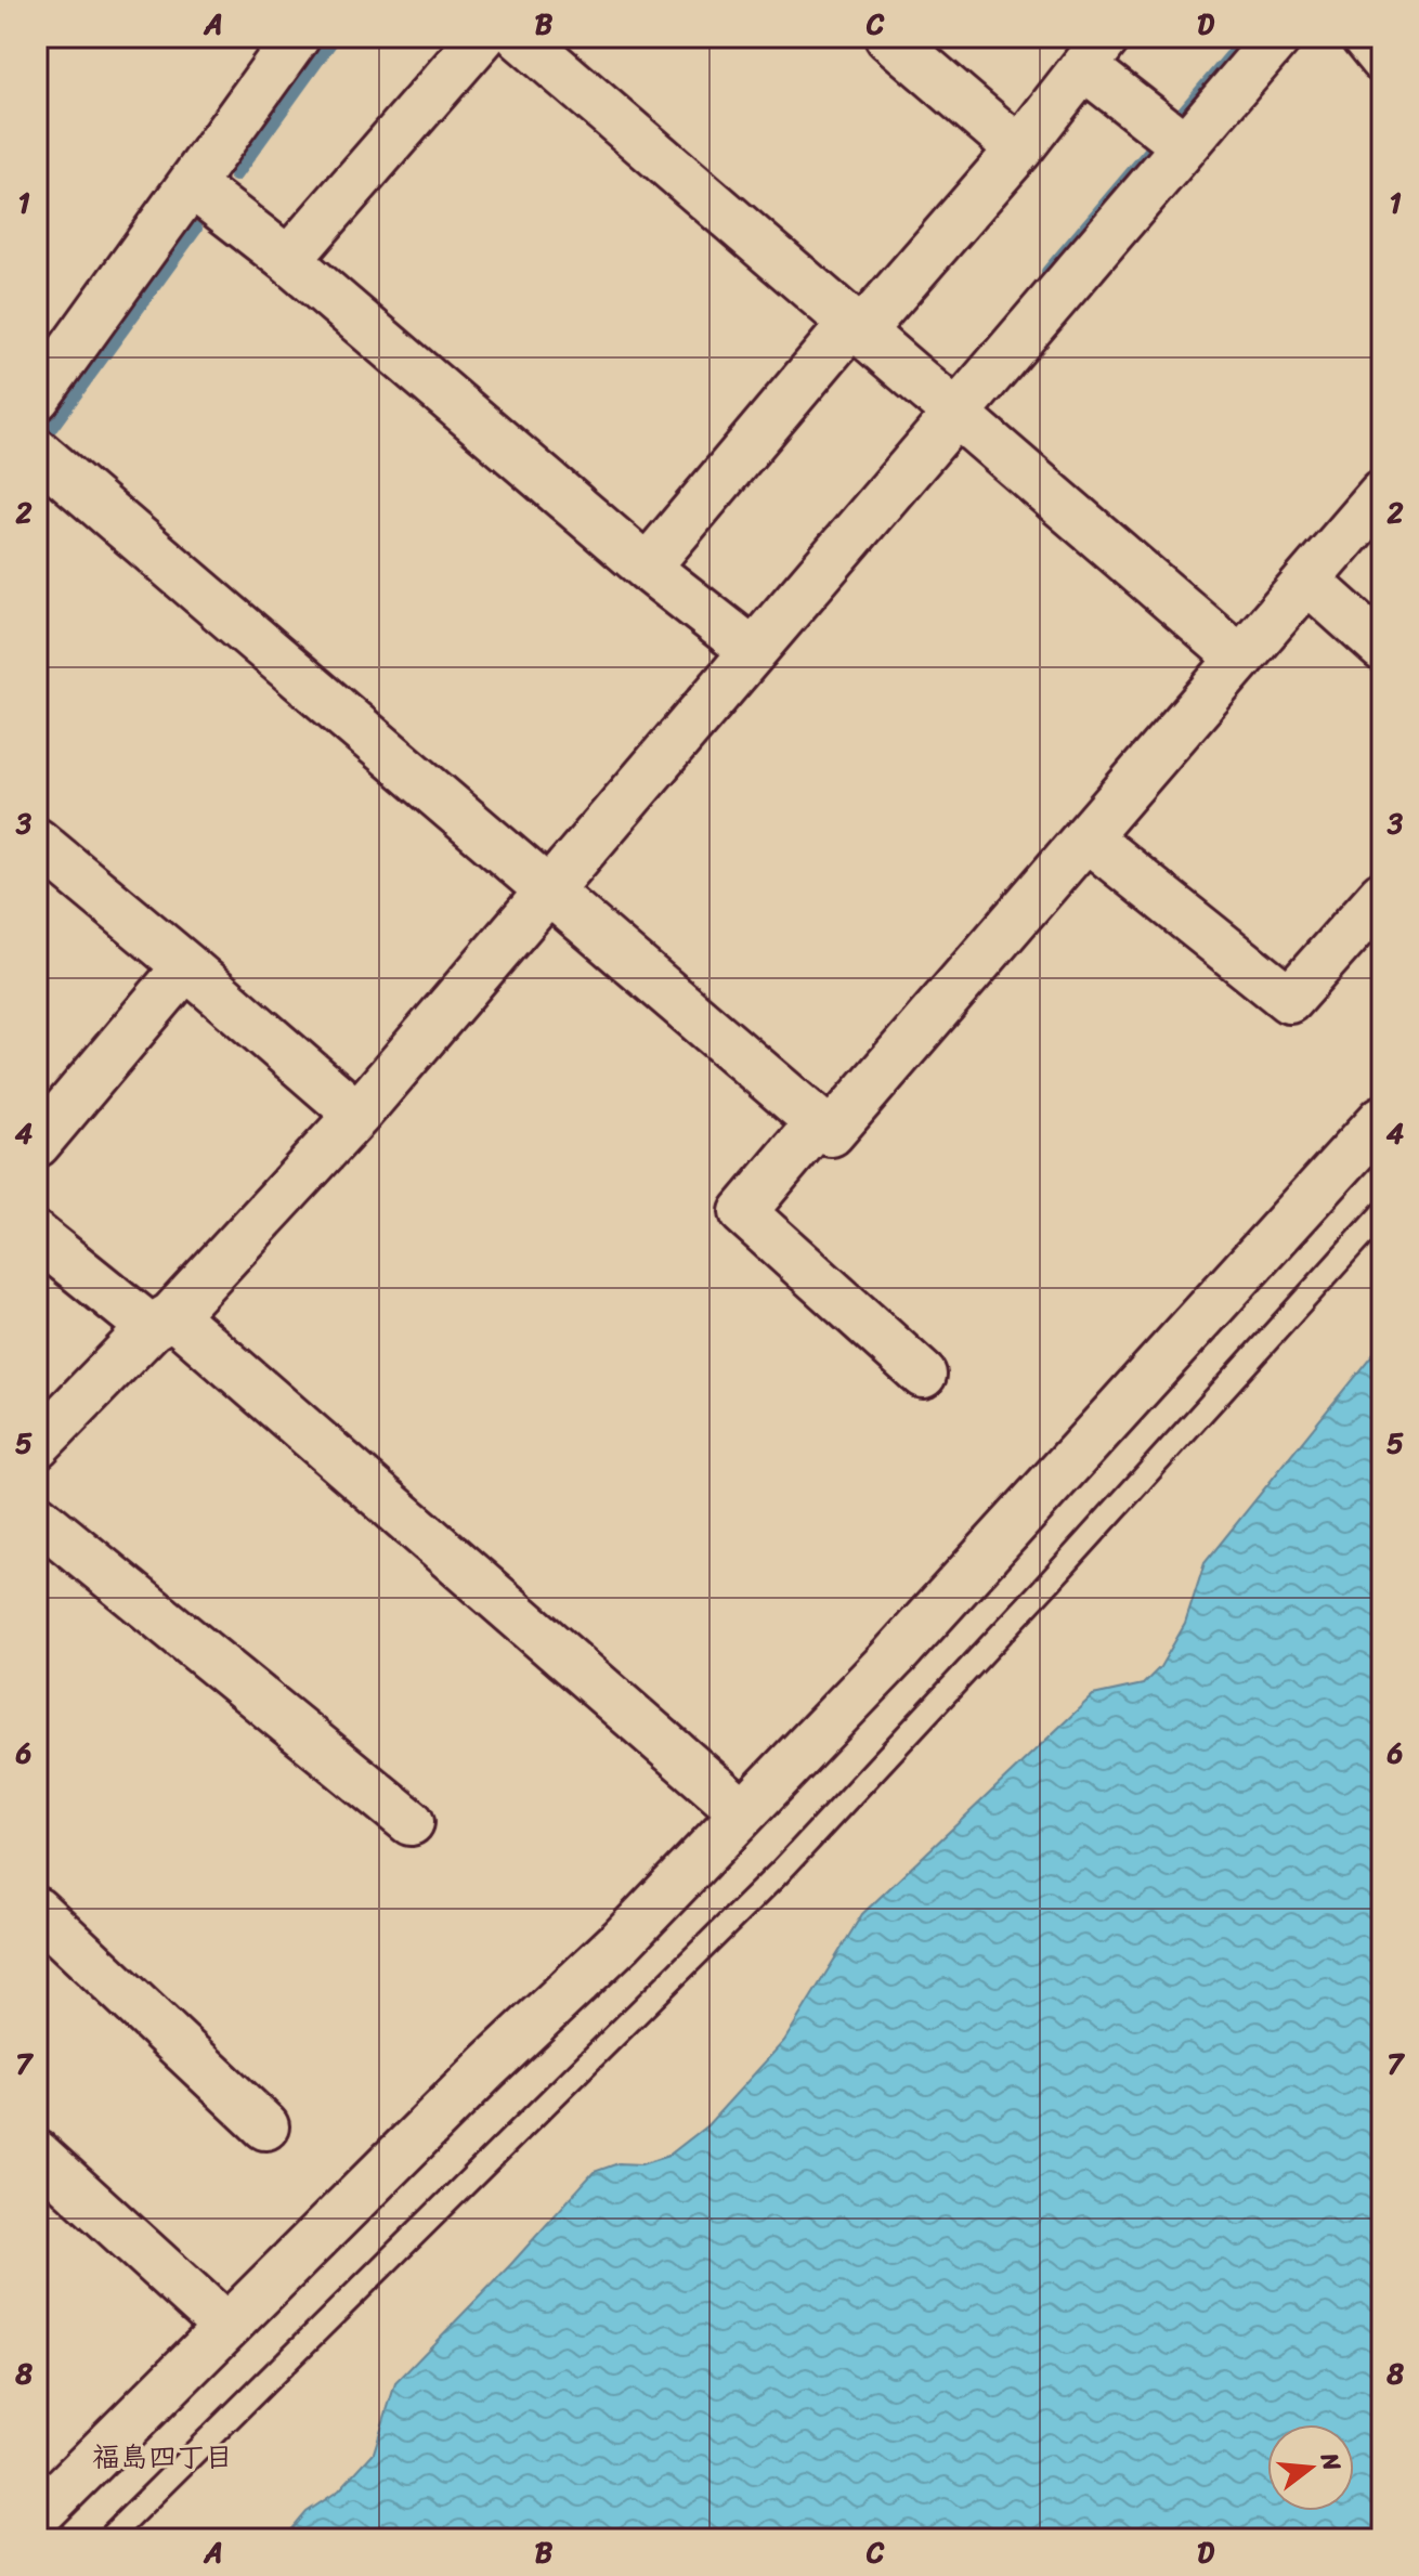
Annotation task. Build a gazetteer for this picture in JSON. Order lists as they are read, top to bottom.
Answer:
{
  "districts": ["福島四丁目"],
  "north": "right",
  "grid": {
    "columns": [
      "A",
      "B",
      "C",
      "D"
    ],
    "rows": [
      "1",
      "2",
      "3",
      "4",
      "5",
      "6",
      "7",
      "8"
    ]
  }
}
